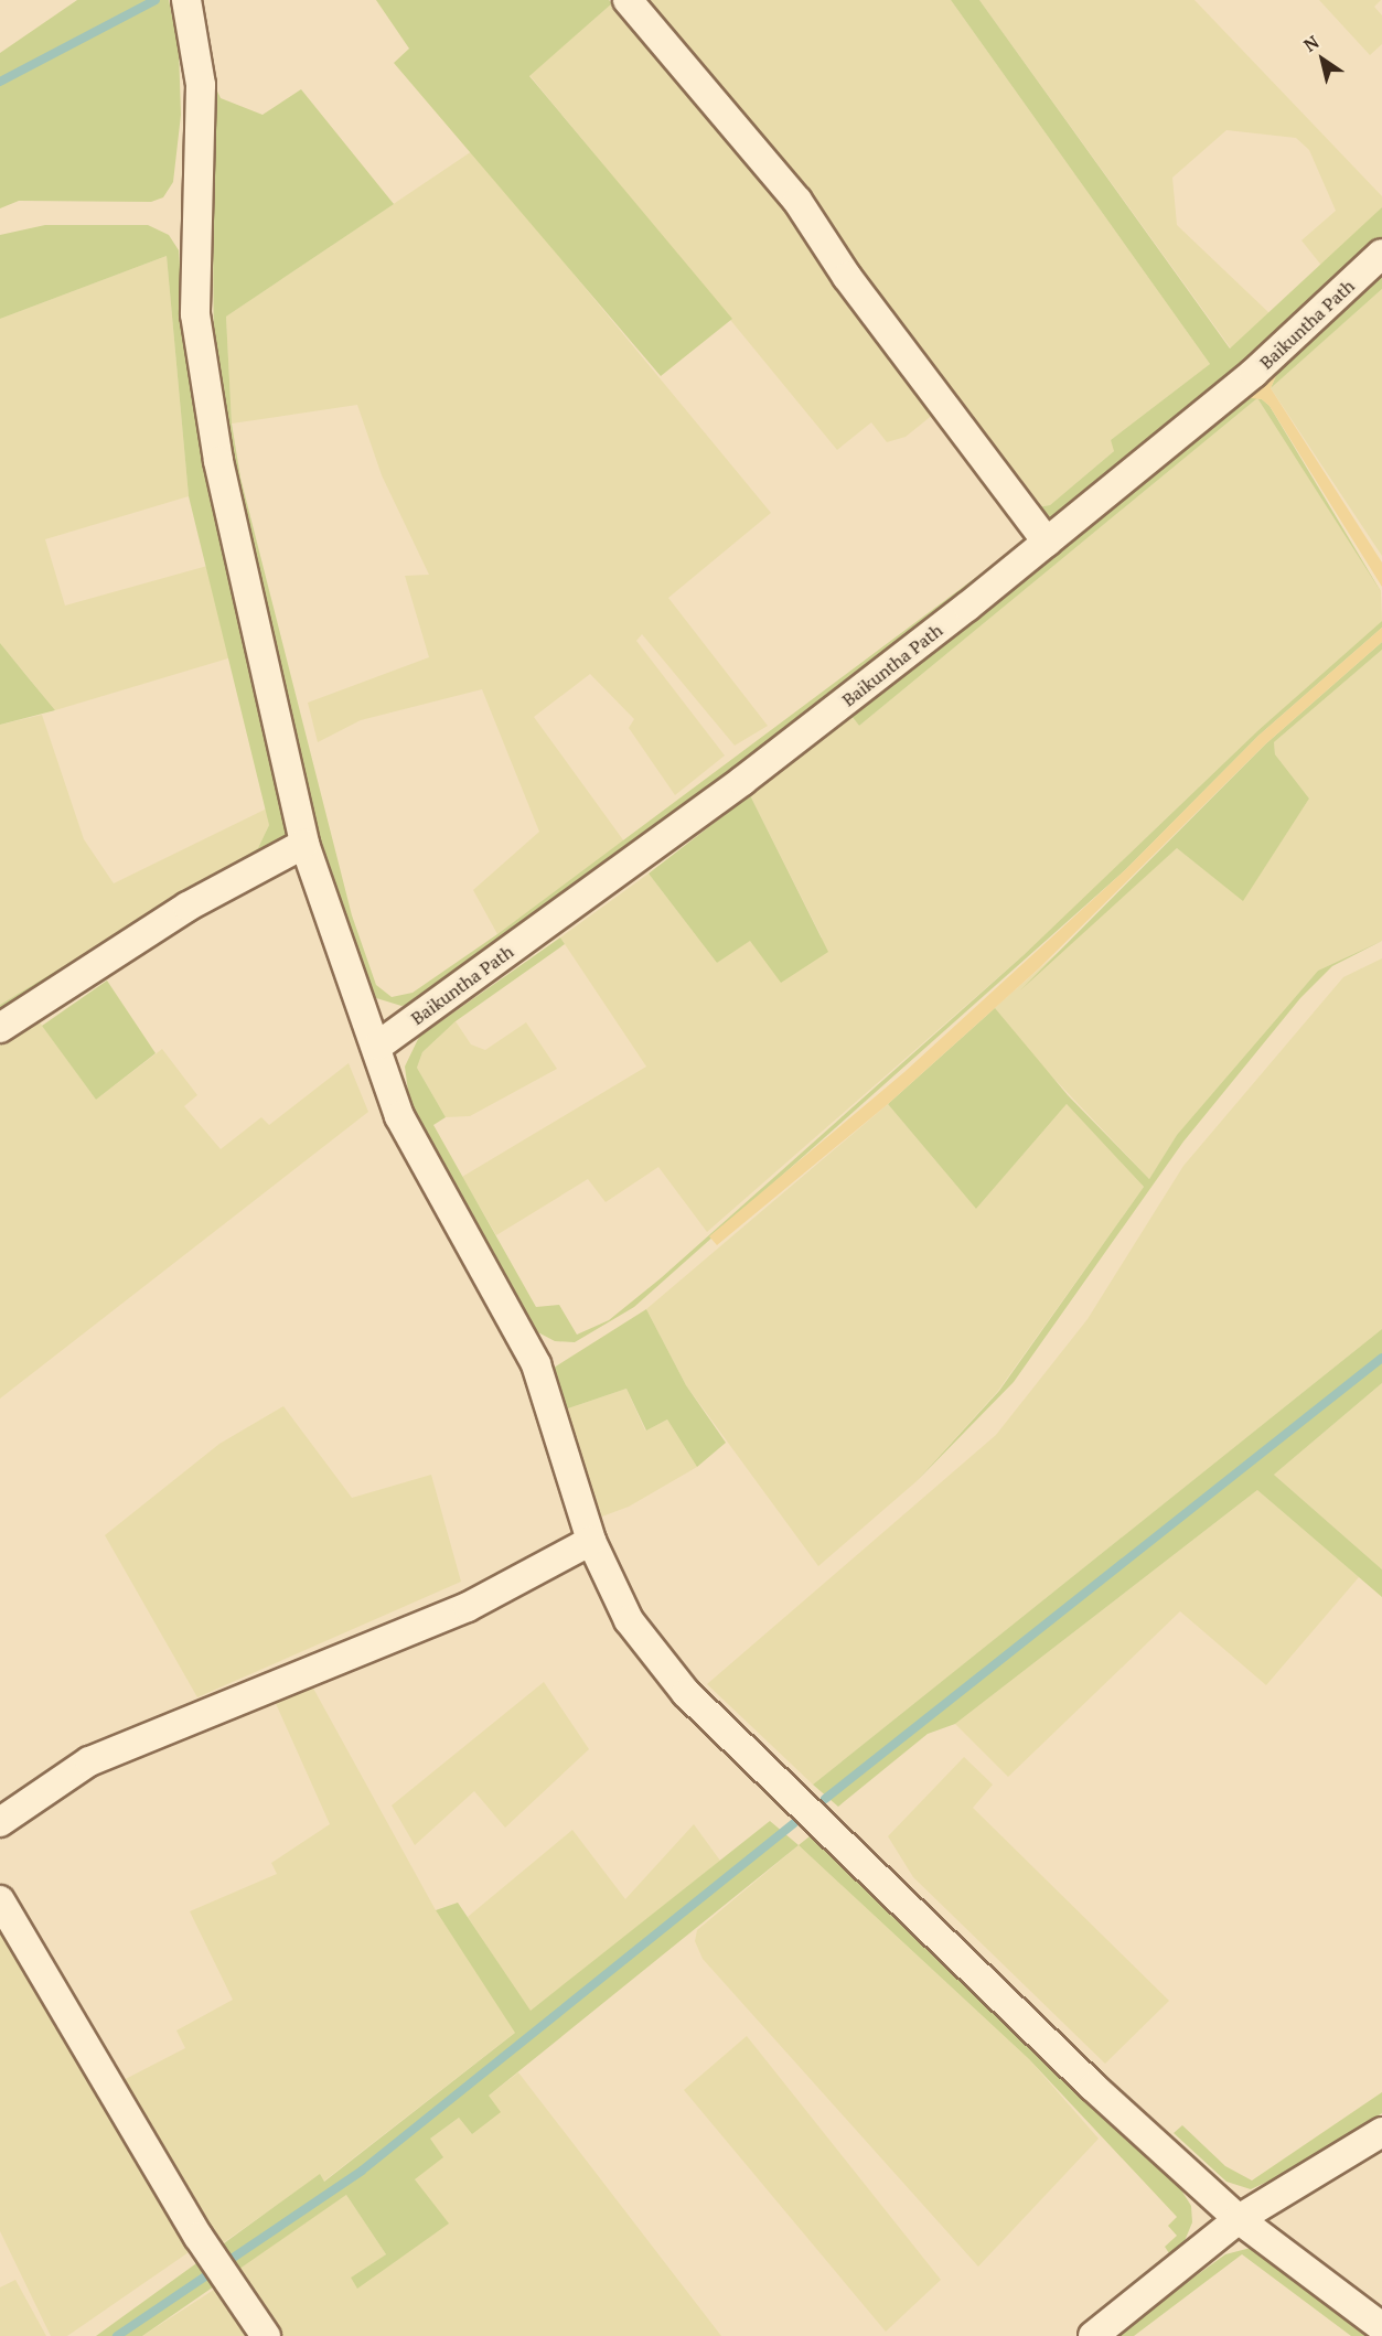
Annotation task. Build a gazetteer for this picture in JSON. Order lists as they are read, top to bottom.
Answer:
{
  "streets": {
    "street": ["Baikuntha Path"]
  },
  "north": "top left"
}
